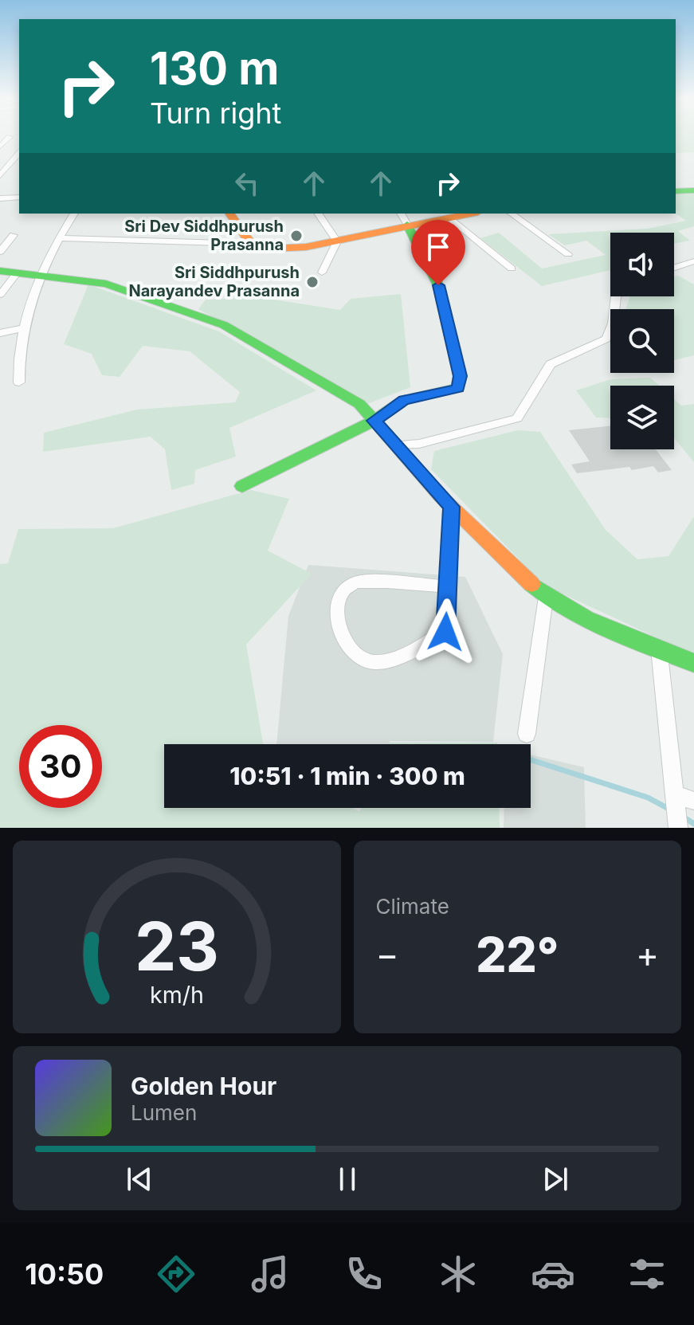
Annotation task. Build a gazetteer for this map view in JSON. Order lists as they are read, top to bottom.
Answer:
{
  "places": ["Sri Dev Siddhpurush Prasanna", "Sri Siddhpurush Narayandev Prasanna"],
  "page": {
    "turn": ["130 m", "Turn right"],
    "limit": "30",
    "trip": "10:51 · 1 min · 300 m",
    "tile": "Climate",
    "heat": ["−", "22°", "+"],
    "song": ["Golden Hour", "Lumen"],
    "tabs": "10:50",
    "gauge": ["23", "km/h"]
  }
}
